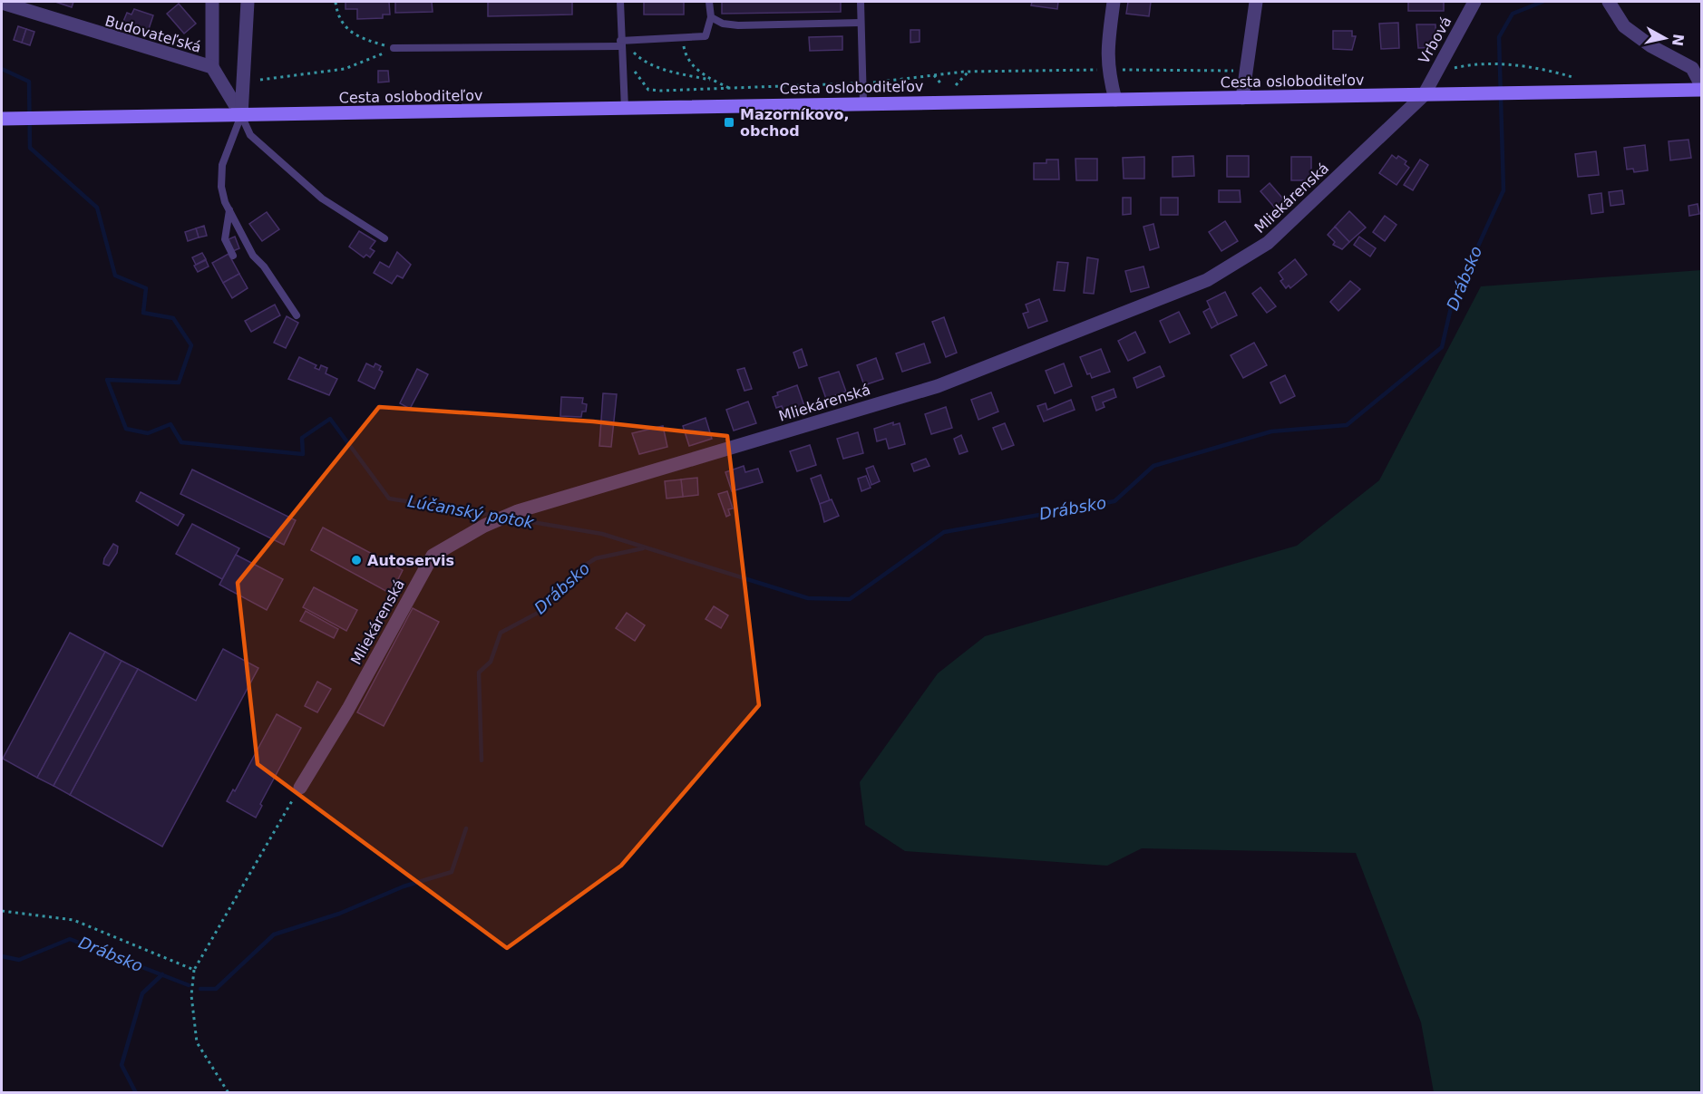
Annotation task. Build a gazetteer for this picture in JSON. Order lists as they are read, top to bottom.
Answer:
{
  "streets": {
    "main road": ["Cesta osloboditeľov"],
    "street": ["Budovateľská", "Vrbová", "Mliekárenská"]
  },
  "crossings": [
    ["Budovateľská", "Cesta osloboditeľov"],
    ["Vrbová", "Cesta osloboditeľov"],
    ["Vrbová", "Mliekárenská"],
    ["Cesta osloboditeľov", "Mliekárenská"]
  ],
  "water": ["Drábsko", "Lúčanský potok"],
  "places": {
    "transit": ["Mazorníkovo, obchod"],
    "other": ["Autoservis"]
  },
  "north": "right"
}
